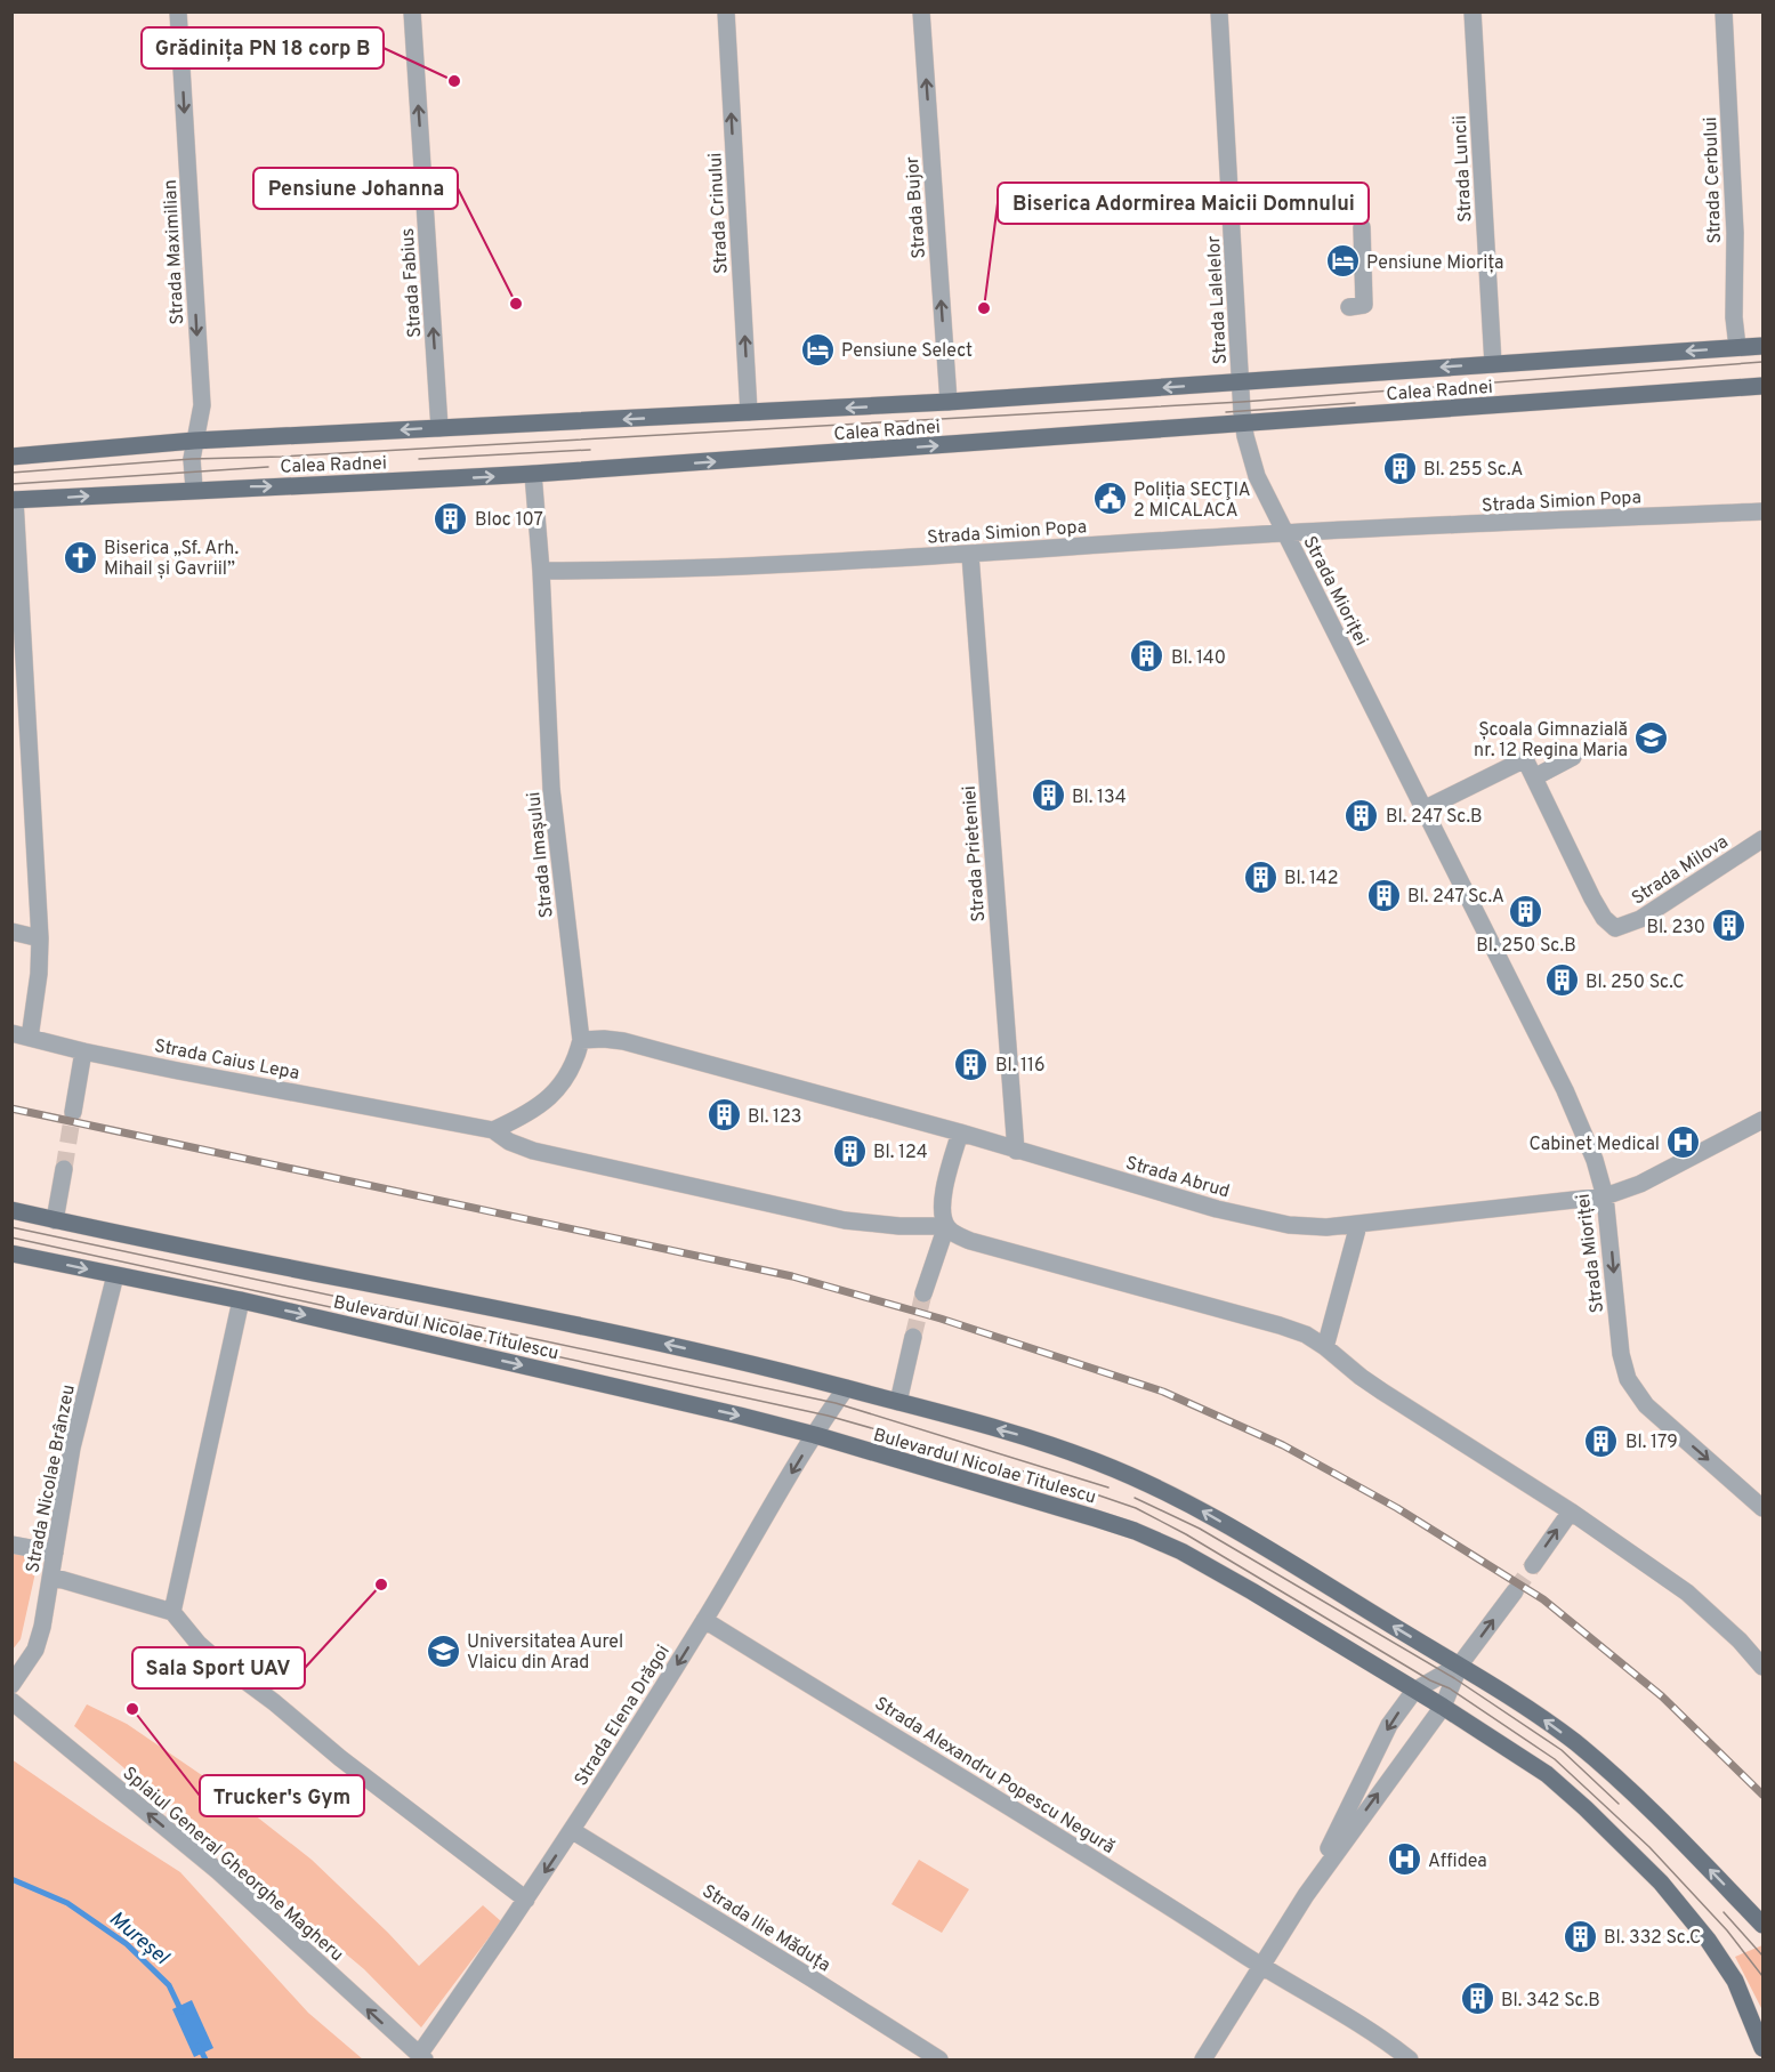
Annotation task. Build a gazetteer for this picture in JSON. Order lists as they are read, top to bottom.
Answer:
{
  "streets": {
    "main road": ["Calea Radnei", "Bulevardul Nicolae Titulescu"],
    "street": [
      "Strada Luncii",
      "Strada Cerbului",
      "Strada Bujor",
      "Strada Crinului",
      "Strada Maximilian",
      "Strada Fabius",
      "Strada Lalelelor",
      "Strada Simion Popa",
      "Strada Mioriței",
      "Strada Prieteniei",
      "Strada Imașului",
      "Strada Milova",
      "Strada Caius Lepa",
      "Strada Abrud",
      "Strada Nicolae Brânzeu",
      "Strada Elena Drăgoi",
      "Strada Alexandru Popescu Negură",
      "Splaiul General Gheorghe Magheru",
      "Strada Ilie Măduța"
    ]
  },
  "crossings": [
    ["Strada Luncii", "Calea Radnei"],
    ["Strada Cerbului", "Calea Radnei"],
    ["Strada Bujor", "Calea Radnei"],
    ["Strada Crinului", "Calea Radnei"],
    ["Strada Maximilian", "Calea Radnei"],
    ["Strada Fabius", "Calea Radnei"],
    ["Strada Lalelelor", "Calea Radnei"],
    ["Strada Lalelelor", "Strada Mioriței"],
    ["Calea Radnei", "Strada Mioriței"],
    ["Calea Radnei", "Strada Imașului"],
    ["Strada Simion Popa", "Strada Mioriței"],
    ["Strada Simion Popa", "Strada Prieteniei"],
    ["Strada Simion Popa", "Strada Imașului"],
    ["Strada Mioriței", "Strada Abrud"],
    ["Strada Prieteniei", "Strada Abrud"],
    ["Strada Imașului", "Strada Caius Lepa"],
    ["Strada Imașului", "Strada Abrud"],
    ["Bulevardul Nicolae Titulescu", "Strada Nicolae Brânzeu"],
    ["Bulevardul Nicolae Titulescu", "Strada Elena Drăgoi"],
    ["Strada Elena Drăgoi", "Strada Alexandru Popescu Negură"],
    ["Strada Elena Drăgoi", "Splaiul General Gheorghe Magheru"],
    ["Strada Elena Drăgoi", "Strada Ilie Măduța"]
  ],
  "one_way": [
    "Strada Bujor",
    "Strada Crinului",
    "Strada Maximilian",
    "Strada Fabius",
    "Strada Elena Drăgoi",
    "Splaiul General Gheorghe Magheru"
  ],
  "water": ["Mureșel"],
  "places": {
    "other": [
      "Grădinița PN 18 corp B",
      "Pensiune Johanna",
      "Biserica Adormirea Maicii Domnului",
      "Sala Sport UAV",
      "Trucker's Gym"
    ],
    "hotel": ["Pensiune Miorița", "Pensiune Select"],
    "building": [
      "Bl. 255 Sc.A",
      "Bloc 107",
      "Bl. 140",
      "Bl. 134",
      "Bl. 247 Sc.B",
      "Bl. 142",
      "Bl. 247 Sc.A",
      "Bl. 250 Sc.B",
      "Bl. 230",
      "Bl. 250 Sc.C",
      "Bl. 116",
      "Bl. 123",
      "Bl. 124",
      "Bl. 179",
      "Bl. 332 Sc.C",
      "Bl. 342 Sc.B"
    ],
    "public building": ["Poliția SECŢIA 2 MICALACA"],
    "church": ["Biserica „Sf. Arh. Mihail și Gavriil”"],
    "school or university": ["Școala Gimnazială nr. 12 Regina Maria", "Universitatea Aurel Vlaicu din Arad"],
    "hospital": ["Cabinet Medical", "Affidea"]
  }
}
